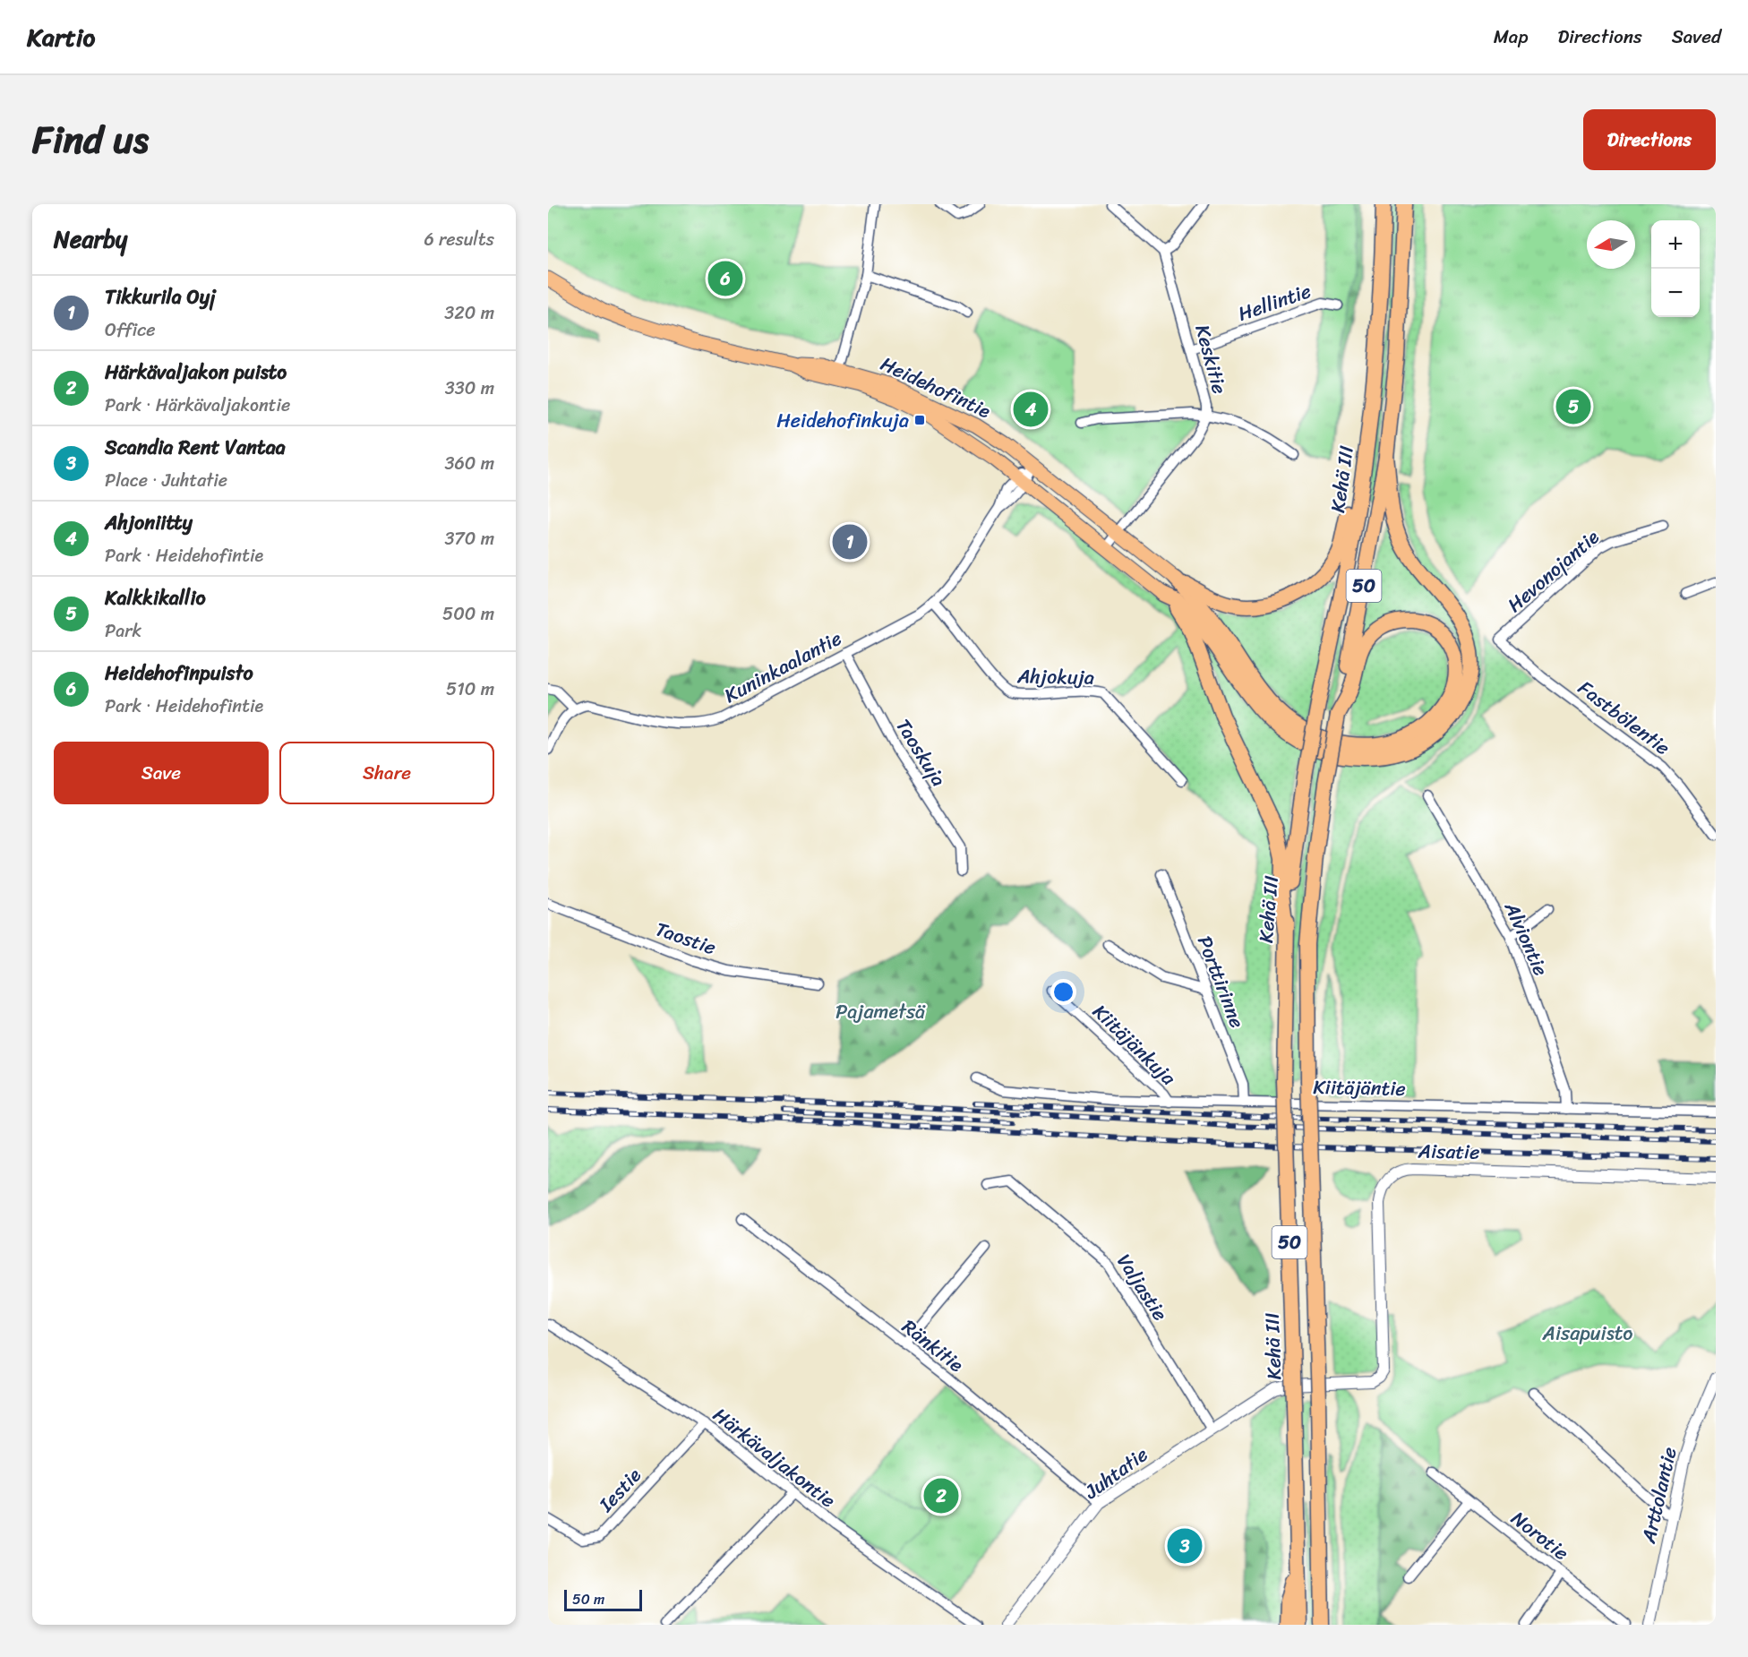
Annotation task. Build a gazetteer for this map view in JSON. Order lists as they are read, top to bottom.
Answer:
{
  "streets": {
    "highway": ["Kehä III", "50"],
    "main road": ["Heidehofintie"],
    "street": [
      "Hellintie",
      "Keskitie",
      "Hevonojantie",
      "Kuninkaalantie",
      "Ahjokuja",
      "Fastbölentie",
      "Taoskuja",
      "Taostie",
      "Alviontie",
      "Porttirinne",
      "Kiitäjänkuja",
      "Kiitäjäntie",
      "Aisatie",
      "Valjastie",
      "Ränkitie",
      "Härkävaljakontie",
      "Juhtatie",
      "Iestie",
      "Arttolantie",
      "Norotie"
    ]
  },
  "crossings": [
    ["Hellintie", "Keskitie"],
    ["Keskitie", "Heidehofintie"],
    ["Heidehofintie", "Kuninkaalantie"],
    ["Hevonojantie", "Fastbölentie"],
    ["Kuninkaalantie", "Ahjokuja"],
    ["Kuninkaalantie", "Taoskuja"],
    ["Alviontie", "Kiitäjäntie"],
    ["Porttirinne", "Kiitäjäntie"],
    ["Kiitäjänkuja", "Kiitäjäntie"],
    ["Aisatie", "Juhtatie"],
    ["Valjastie", "Juhtatie"],
    ["Ränkitie", "Juhtatie"],
    ["Härkävaljakontie", "Iestie"]
  ],
  "parks": ["Pajametsä", "Aisapuisto"],
  "places": {
    "transit": ["Heidehofinkuja"]
  },
  "scale_bar": "50 m",
  "north": "left",
  "page": {
    "header": "Kartio",
    "nav": ["Map", "Directions", "Saved"],
    "title": "Find us",
    "buttons": [
      "Directions",
      ["Save", "Share"]
    ],
    "heading": ["Nearby", "6 results"],
    "map_buttons": ["+", "−"],
    "pins": [
      "6",
      "5",
      "4",
      "1",
      "2",
      "3"
    ],
    "list": [
      {
        "mark": "1",
        "name": "Tikkurila Oyj",
        "note": "Office",
        "value": "320 m"
      },
      {
        "mark": "2",
        "name": "Härkävaljakon puisto",
        "note": "Park · Härkävaljakontie",
        "value": "330 m"
      },
      {
        "mark": "3",
        "name": "Scandia Rent Vantaa",
        "note": "Place · Juhtatie",
        "value": "360 m"
      },
      {
        "mark": "4",
        "name": "Ahjoniitty",
        "note": "Park · Heidehofintie",
        "value": "370 m"
      },
      {
        "mark": "5",
        "name": "Kalkkikallio",
        "note": "Park",
        "value": "500 m"
      },
      {
        "mark": "6",
        "name": "Heidehofinpuisto",
        "note": "Park · Heidehofintie",
        "value": "510 m"
      }
    ],
    "scale": "50 m"
  }
}
